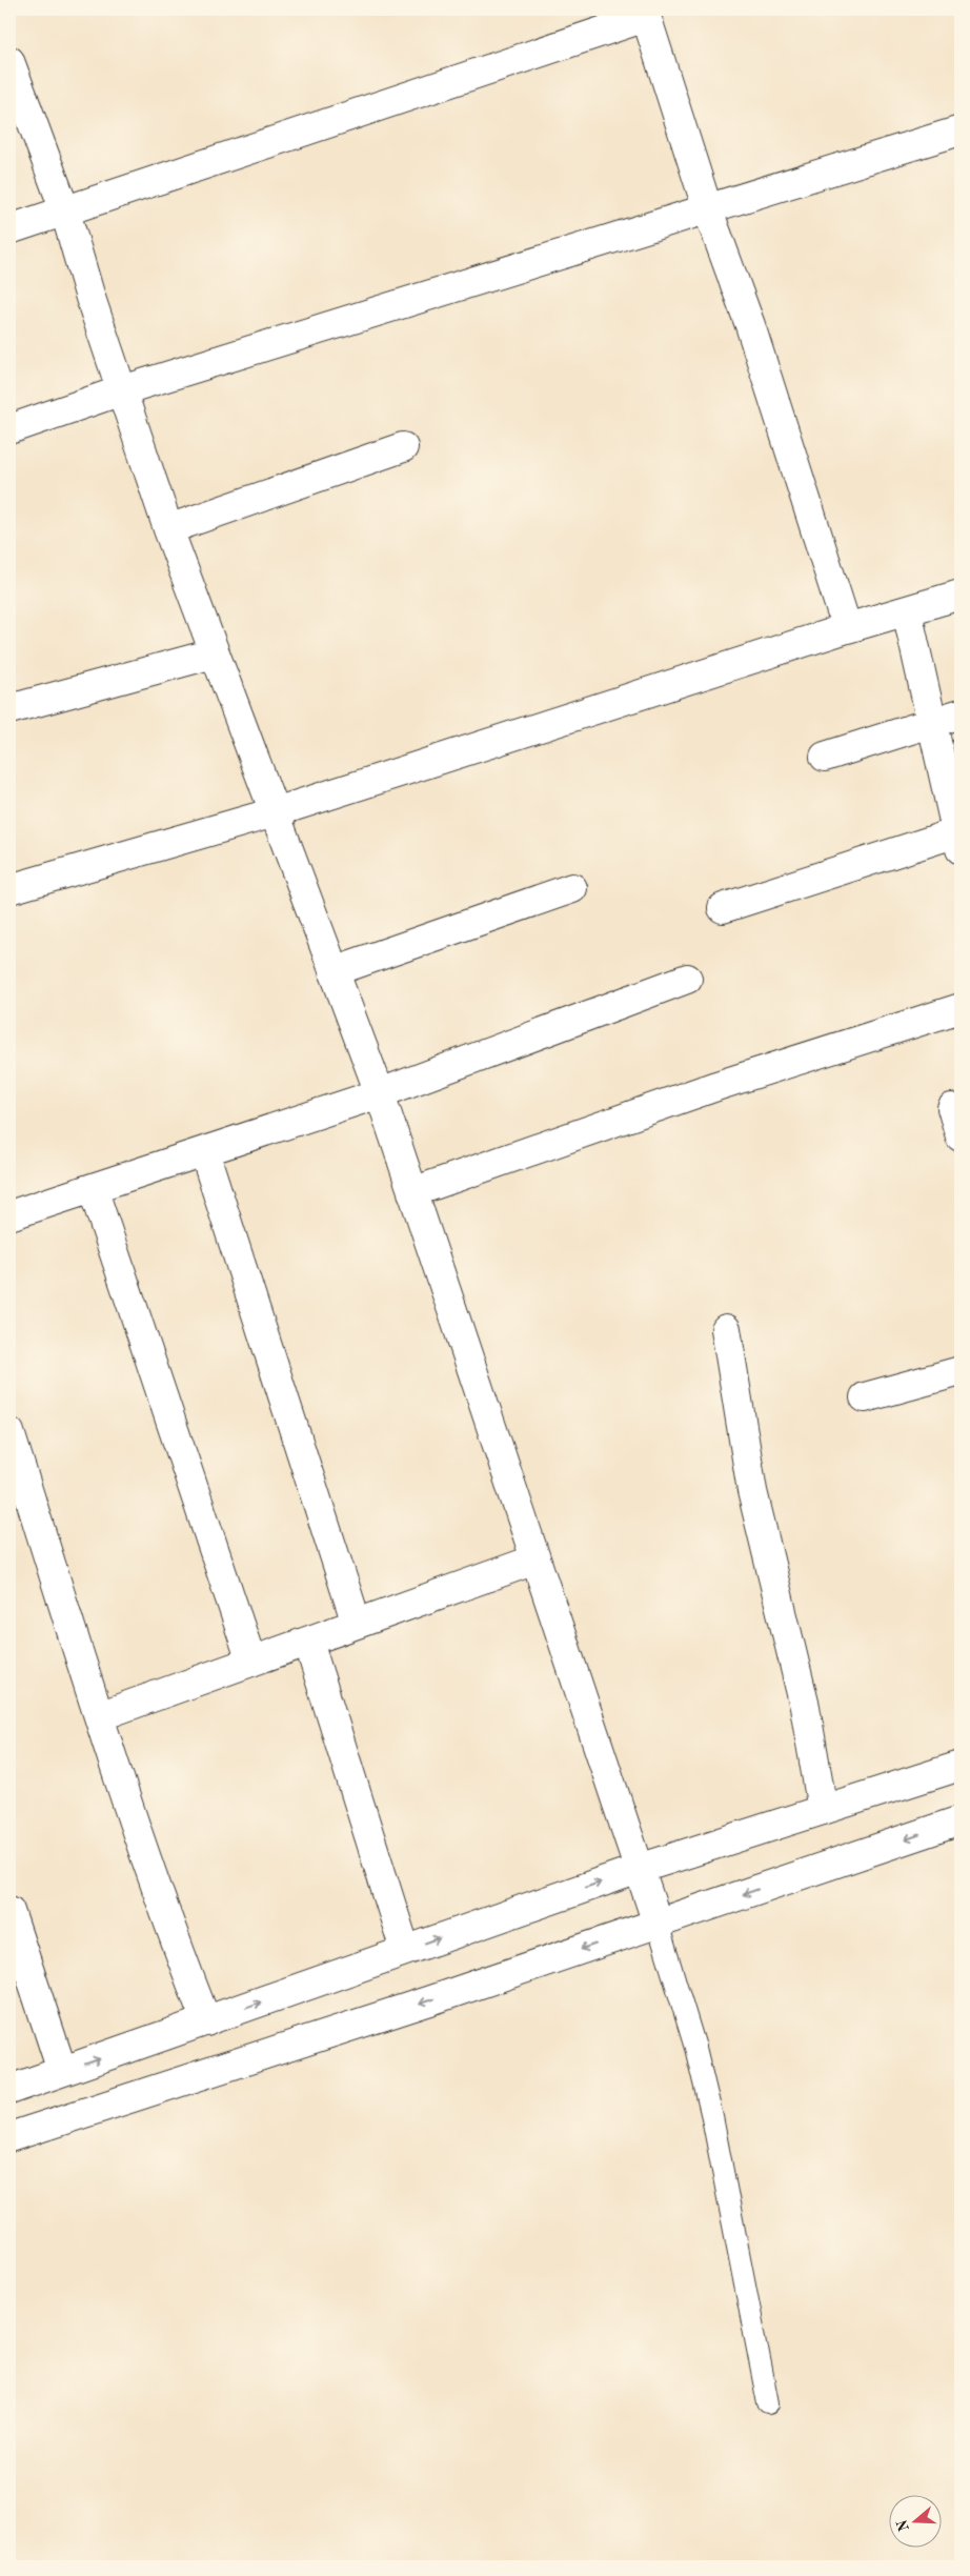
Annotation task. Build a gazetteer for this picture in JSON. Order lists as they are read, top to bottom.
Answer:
{
  "north": "left"
}
